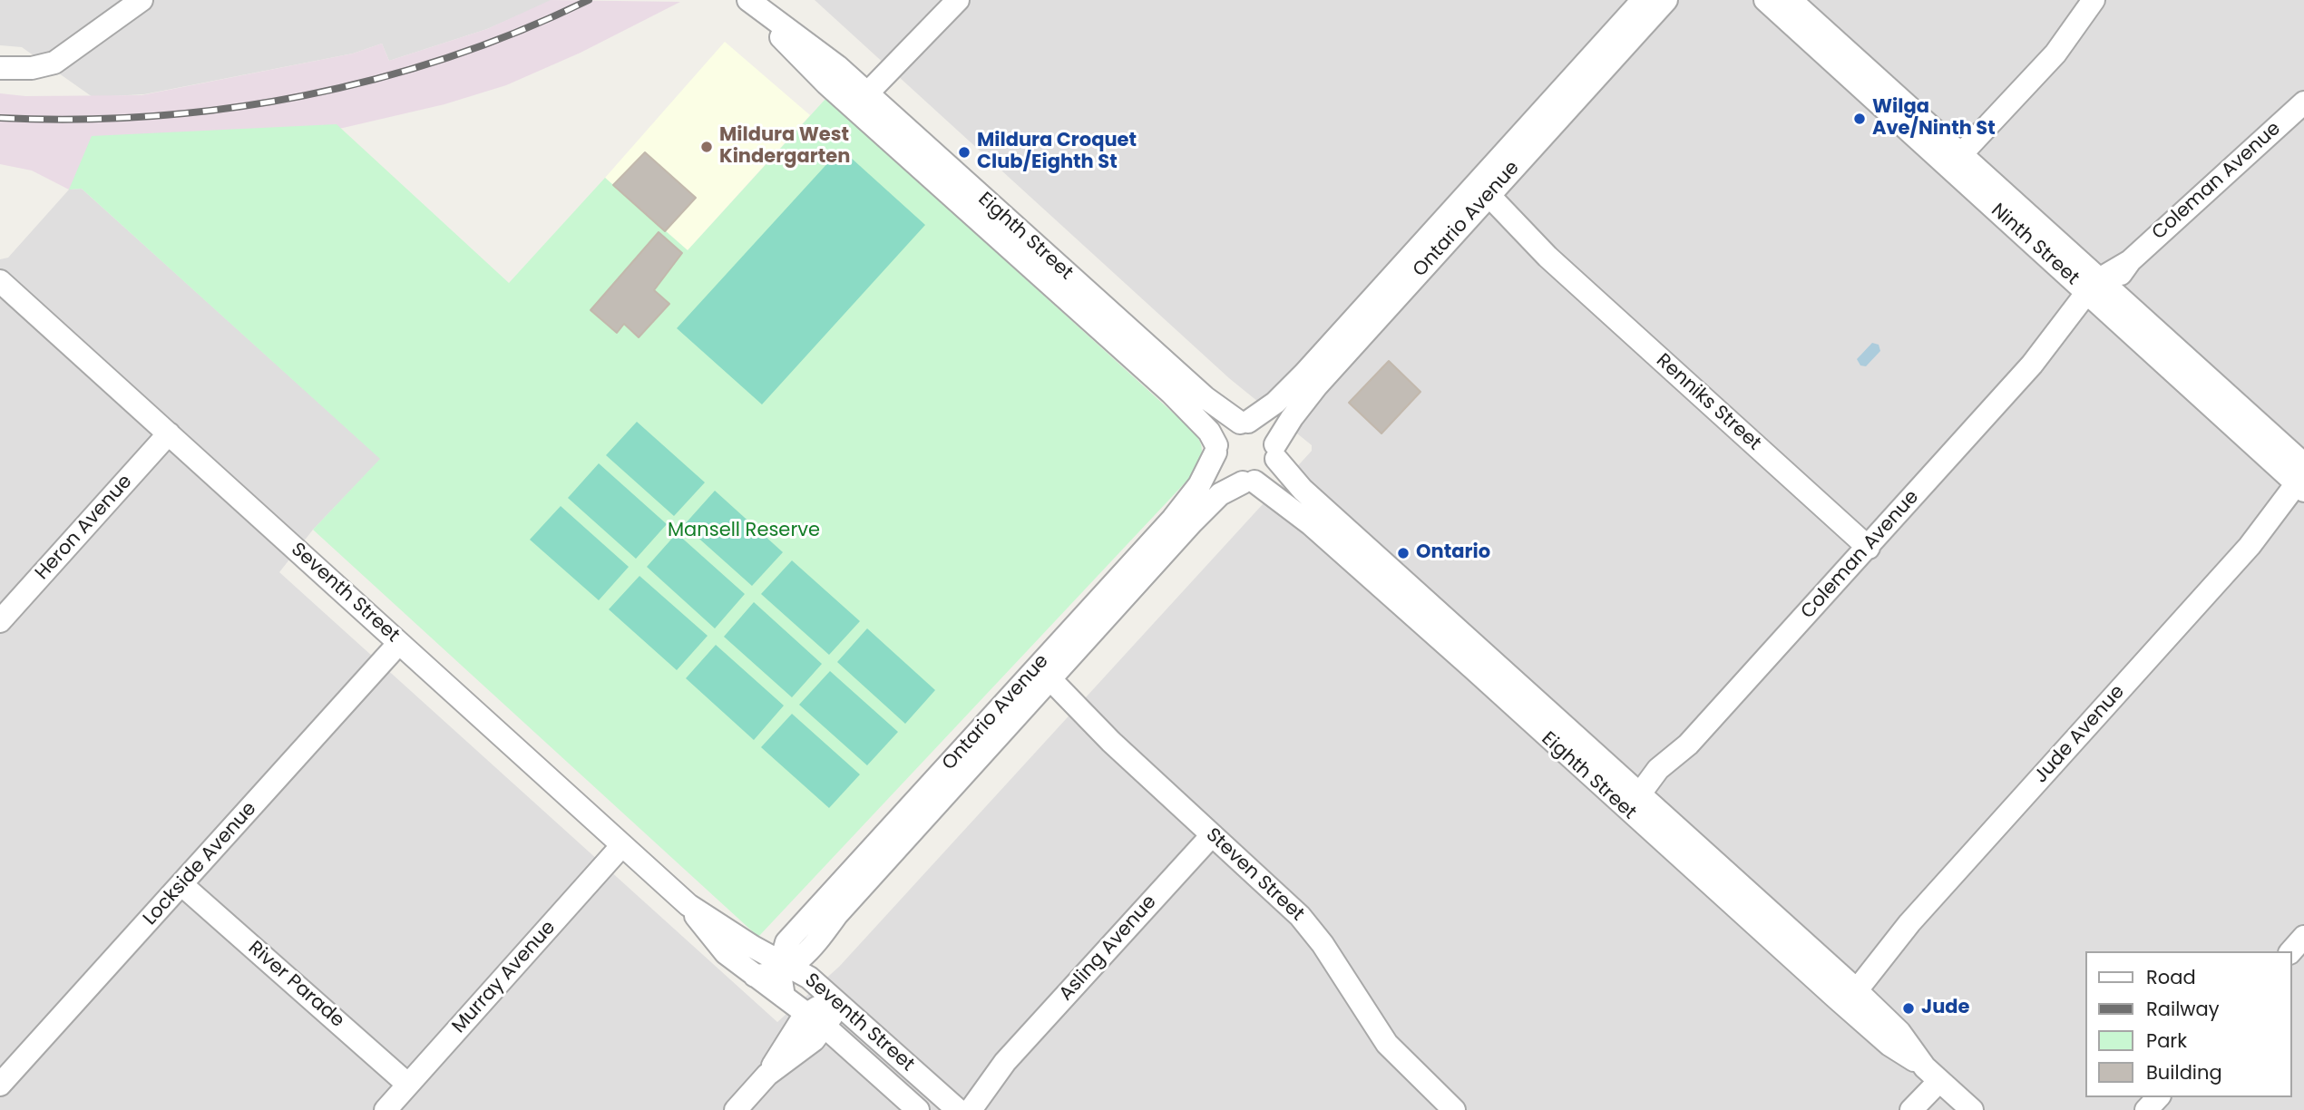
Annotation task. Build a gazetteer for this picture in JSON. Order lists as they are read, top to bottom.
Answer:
{
  "streets": {
    "street": [
      "Coleman Avenue",
      "Ontario Avenue",
      "Eighth Street",
      "Ninth Street",
      "Renniks Street",
      "Heron Avenue",
      "Seventh Street",
      "Jude Avenue",
      "Lockside Avenue",
      "Steven Street",
      "Asling Avenue",
      "Murray Avenue",
      "River Parade"
    ]
  },
  "crossings": [
    ["Coleman Avenue", "Eighth Street"],
    ["Coleman Avenue", "Ninth Street"],
    ["Coleman Avenue", "Renniks Street"],
    ["Ontario Avenue", "Eighth Street"],
    ["Ontario Avenue", "Renniks Street"],
    ["Ontario Avenue", "Seventh Street"],
    ["Ontario Avenue", "Steven Street"],
    ["Eighth Street", "Jude Avenue"],
    ["Ninth Street", "Jude Avenue"],
    ["Heron Avenue", "Seventh Street"],
    ["Seventh Street", "Lockside Avenue"],
    ["Seventh Street", "Asling Avenue"],
    ["Seventh Street", "Murray Avenue"],
    ["Lockside Avenue", "River Parade"],
    ["Steven Street", "Asling Avenue"],
    ["Murray Avenue", "River Parade"]
  ],
  "parks": ["Mansell Reserve"],
  "places": [
    "Wilga Ave/Ninth St",
    "Mildura West Kindergarten",
    "Mildura Croquet Club/Eighth St",
    "Ontario",
    "Jude"
  ],
  "legend": [
    "Road",
    "Railway",
    "Park",
    "Building"
  ]
}
